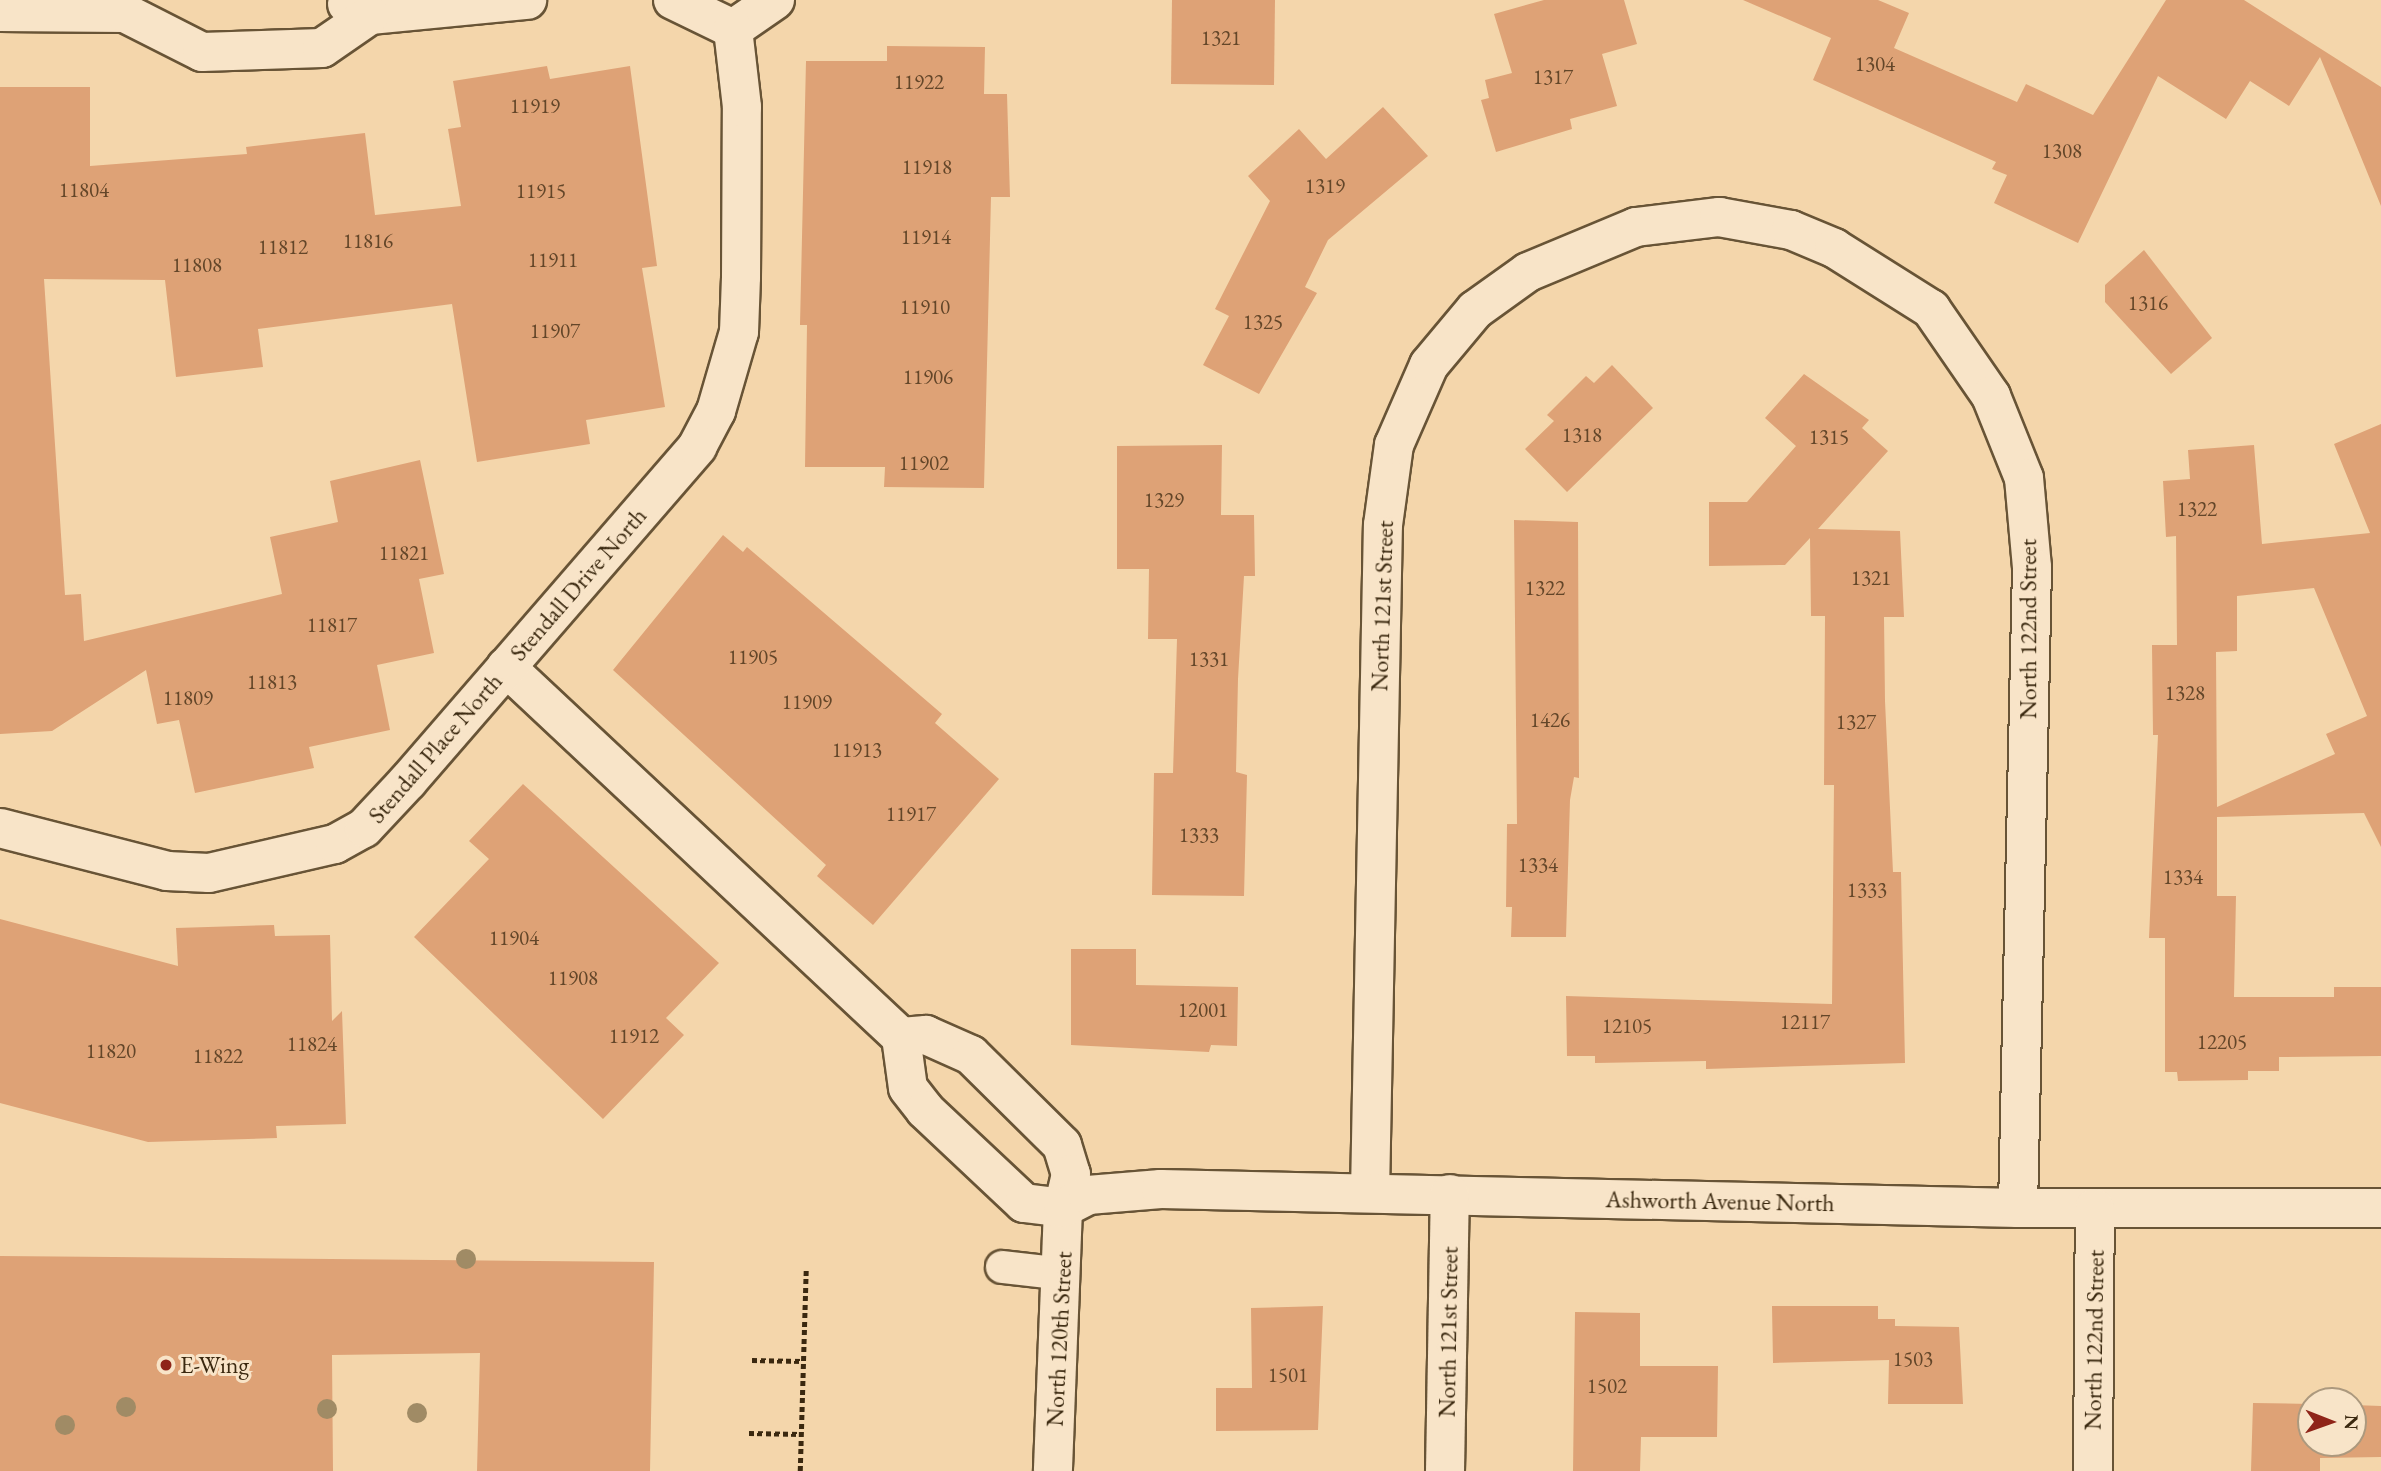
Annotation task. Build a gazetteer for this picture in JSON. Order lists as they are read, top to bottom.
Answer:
{
  "streets": {
    "street": [
      "Stendall Drive North",
      "North 121st Street",
      "North 122nd Street",
      "Stendall Place North",
      "Ashworth Avenue North",
      "North 120th Street"
    ]
  },
  "crossings": [
    ["Stendall Drive North", "Stendall Place North"],
    ["North 121st Street", "North 122nd Street"],
    ["North 121st Street", "Ashworth Avenue North"],
    ["North 122nd Street", "Ashworth Avenue North"],
    ["Ashworth Avenue North", "North 120th Street"]
  ],
  "places": ["E-Wing"],
  "house_numbers": [
    "1321",
    "1304",
    "1317",
    "11922",
    "11919",
    "1308",
    "11918",
    "1319",
    "11804",
    "11915",
    "11914",
    "11816",
    "11812",
    "11911",
    "11808",
    "1316",
    "11910",
    "1325",
    "11907",
    "11906",
    "1318",
    "1315",
    "11902",
    "1329",
    "1322",
    "11821",
    "1321",
    "1322",
    "11817",
    "11905",
    "1331",
    "11813",
    "1328",
    "11809",
    "11909",
    "1426",
    "1327",
    "11913",
    "11917",
    "1333",
    "1334",
    "1334",
    "1333",
    "11904",
    "11908",
    "12001",
    "12117",
    "12105",
    "11912",
    "12205",
    "11824",
    "11820",
    "11822",
    "1503",
    "1501",
    "1502"
  ],
  "north": "right"
}
